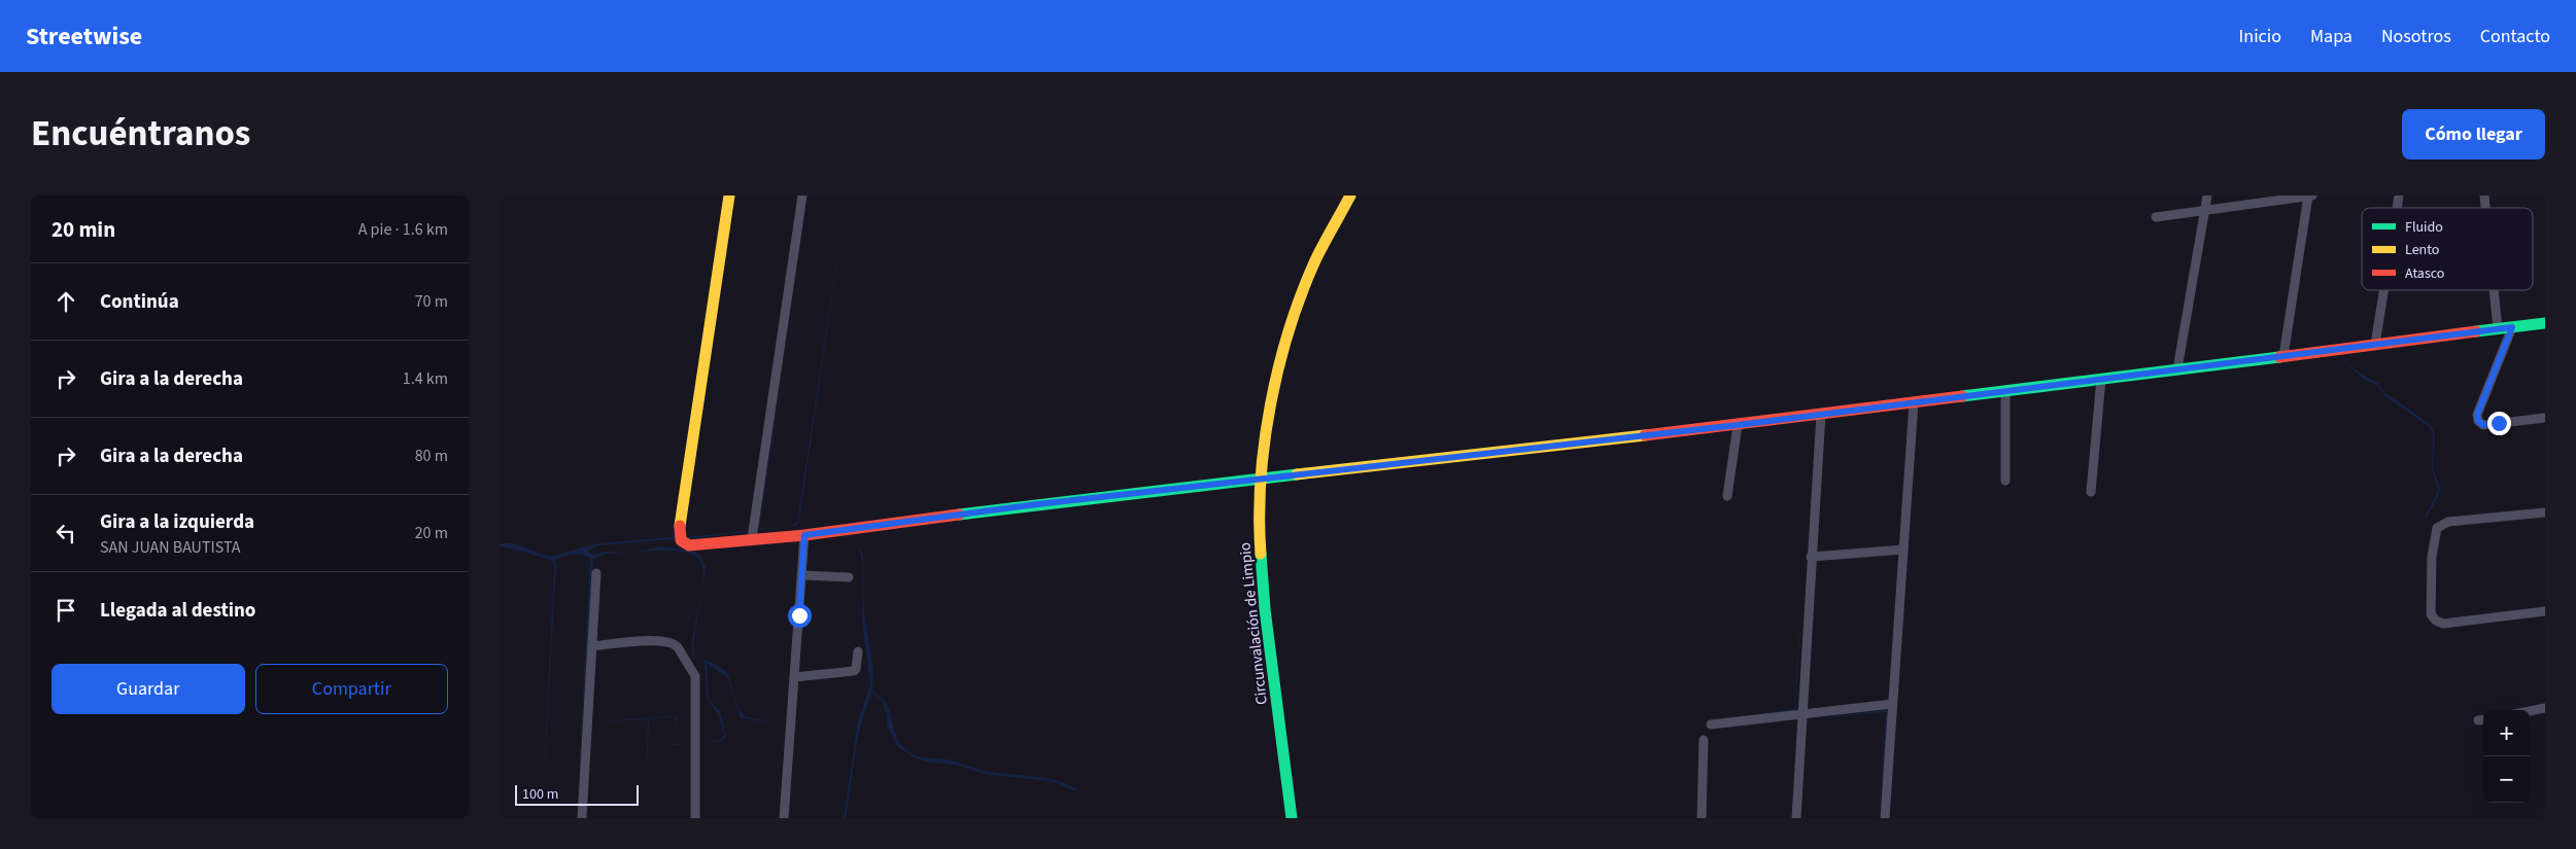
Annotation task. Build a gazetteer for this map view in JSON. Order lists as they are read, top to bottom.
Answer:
{
  "streets": {
    "main road": ["Circunvalación de Limpio"]
  },
  "legend": ["Fluido", "Lento", "Atasco"],
  "scale_bar": "100 m",
  "page": {
    "header": "Streetwise",
    "nav": [
      "Inicio",
      "Mapa",
      "Nosotros",
      "Contacto"
    ],
    "title": "Encuéntranos",
    "buttons": [
      "Cómo llegar",
      ["Guardar", "Compartir"]
    ],
    "heading": ["20 min", "A pie · 1.6 km"],
    "list": [
      ["Continúa", "70 m"],
      ["Gira a la derecha", "1.4 km"],
      ["Gira a la derecha", "80 m"],
      ["Gira a la izquierda", "SAN JUAN BAUTISTA", "20 m"],
      "Llegada al destino"
    ],
    "map_buttons": ["+", "−"],
    "scale": "100 m"
  }
}
